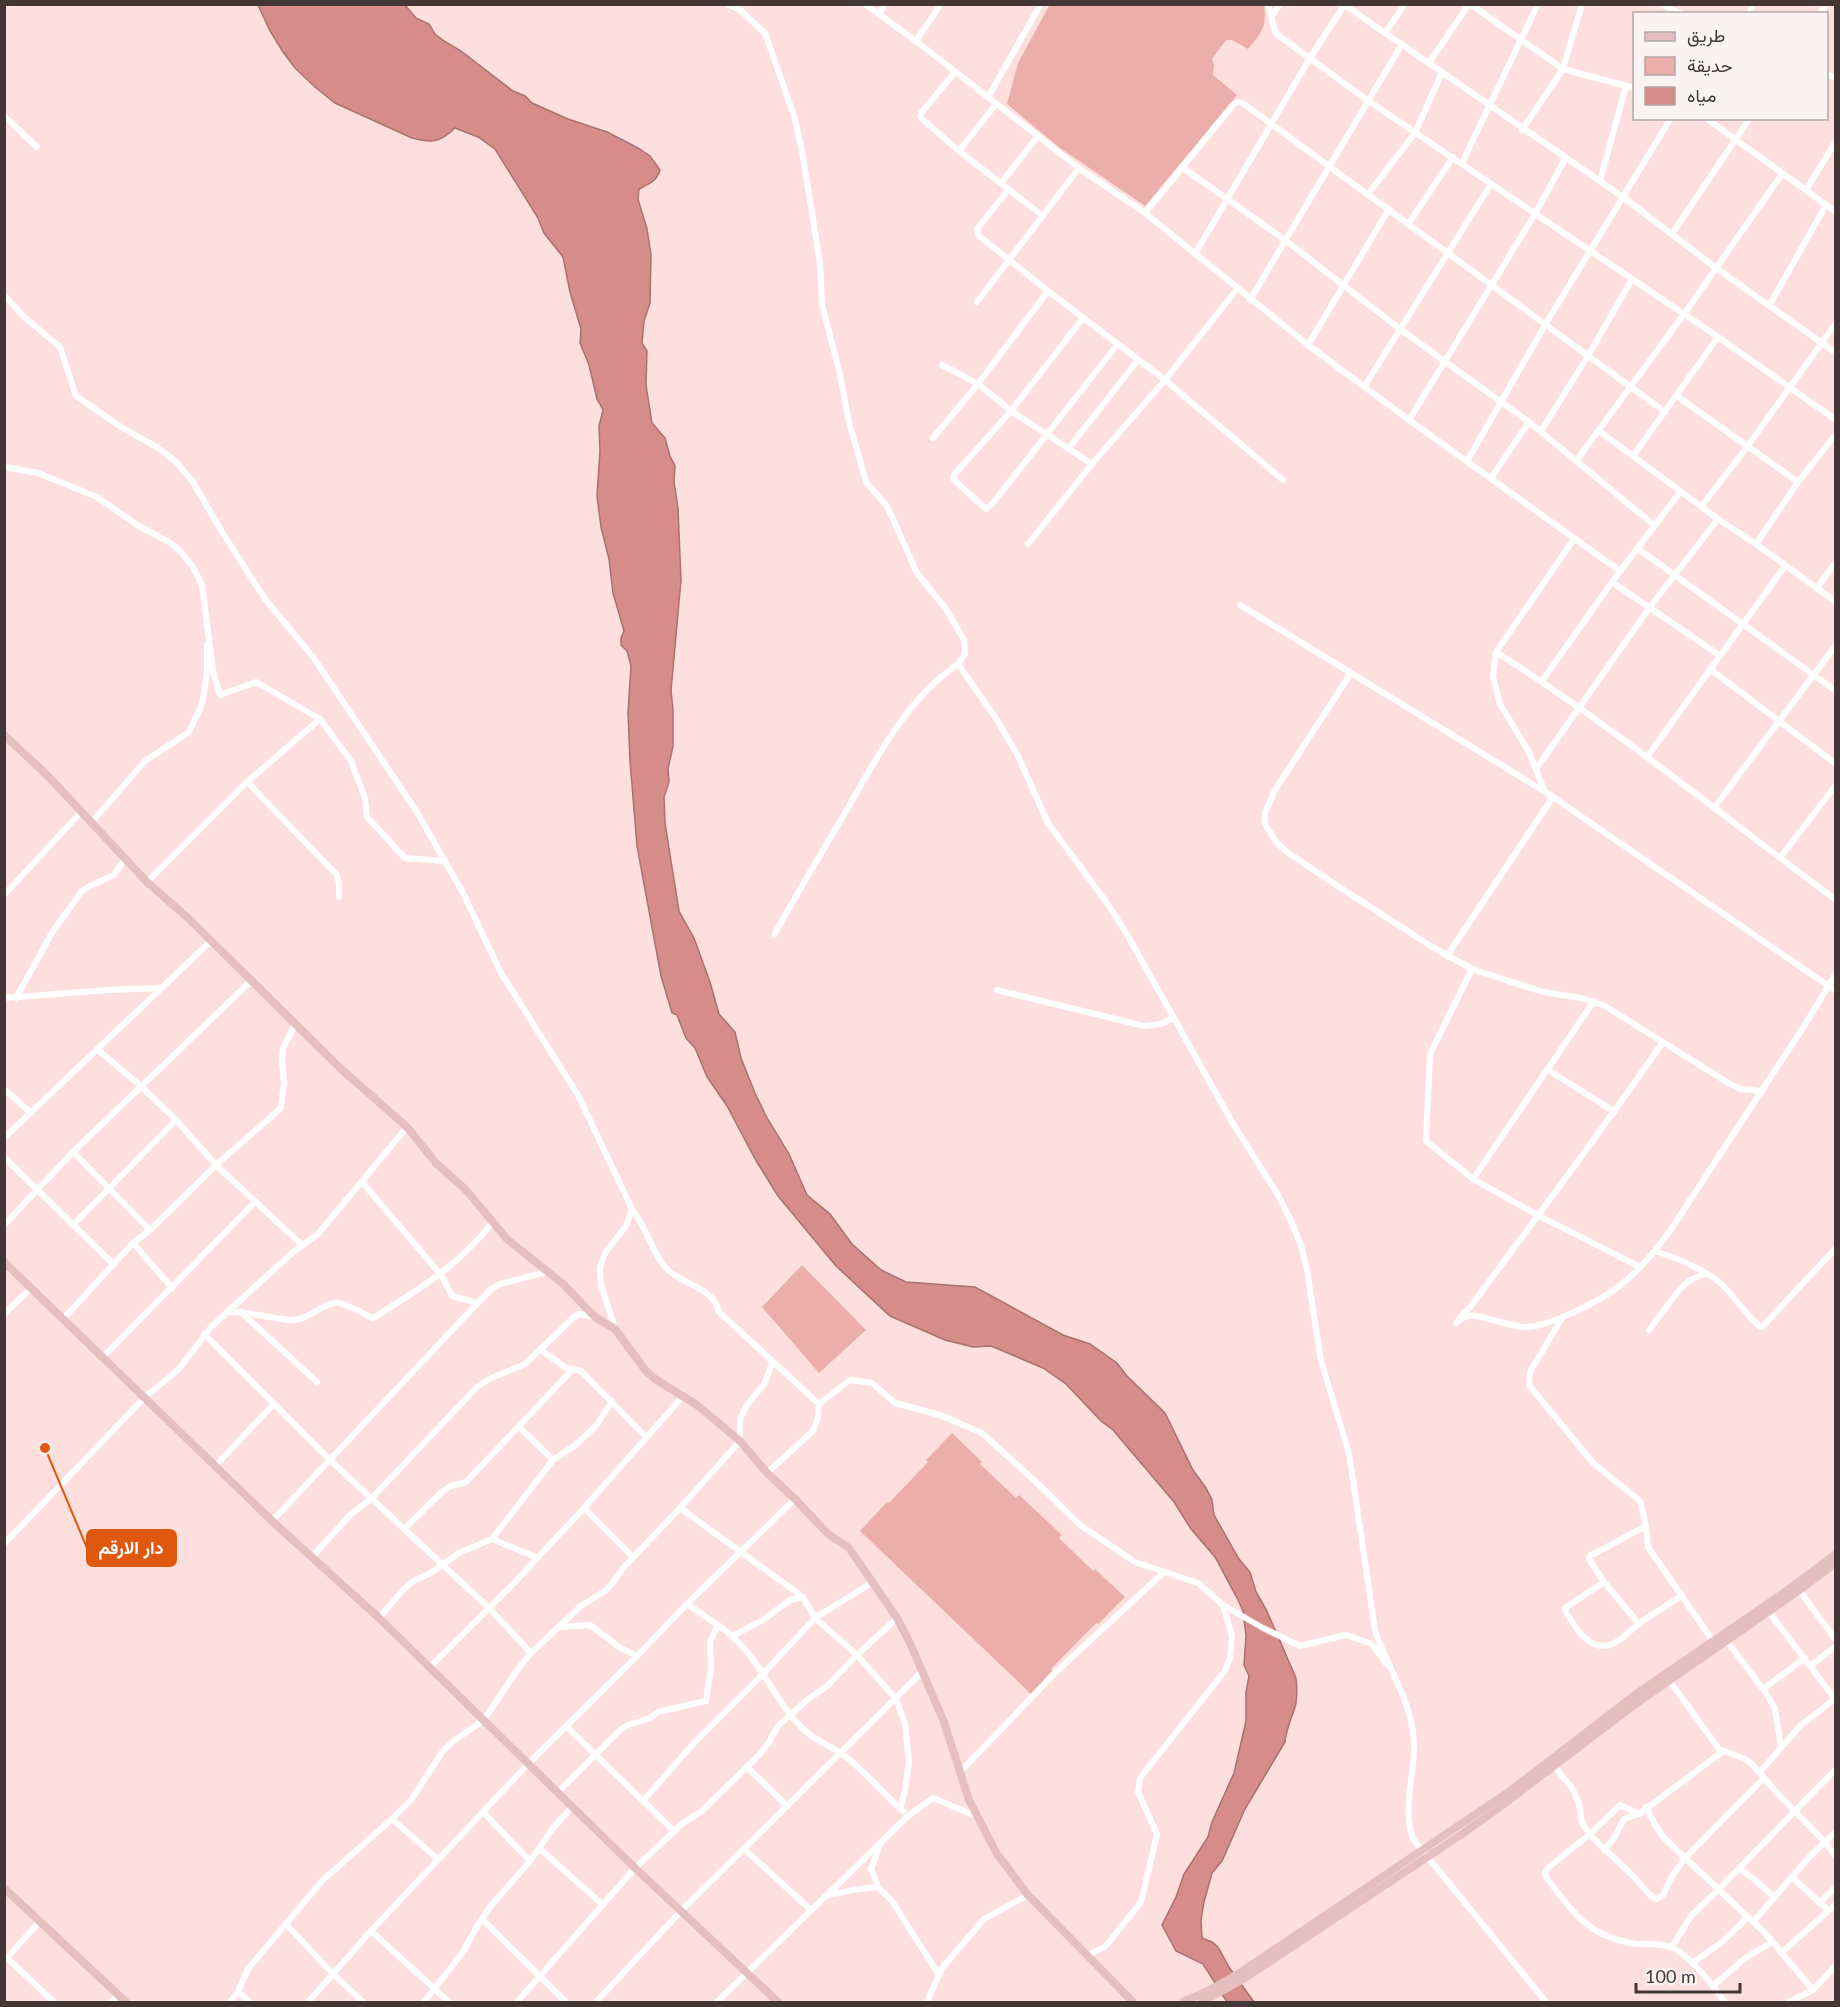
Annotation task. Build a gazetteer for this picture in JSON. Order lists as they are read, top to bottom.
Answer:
{
  "places": ["دار الارقم"],
  "legend": ["طريق", "حديقة", "مياه"],
  "scale_bar": "100 m"
}
